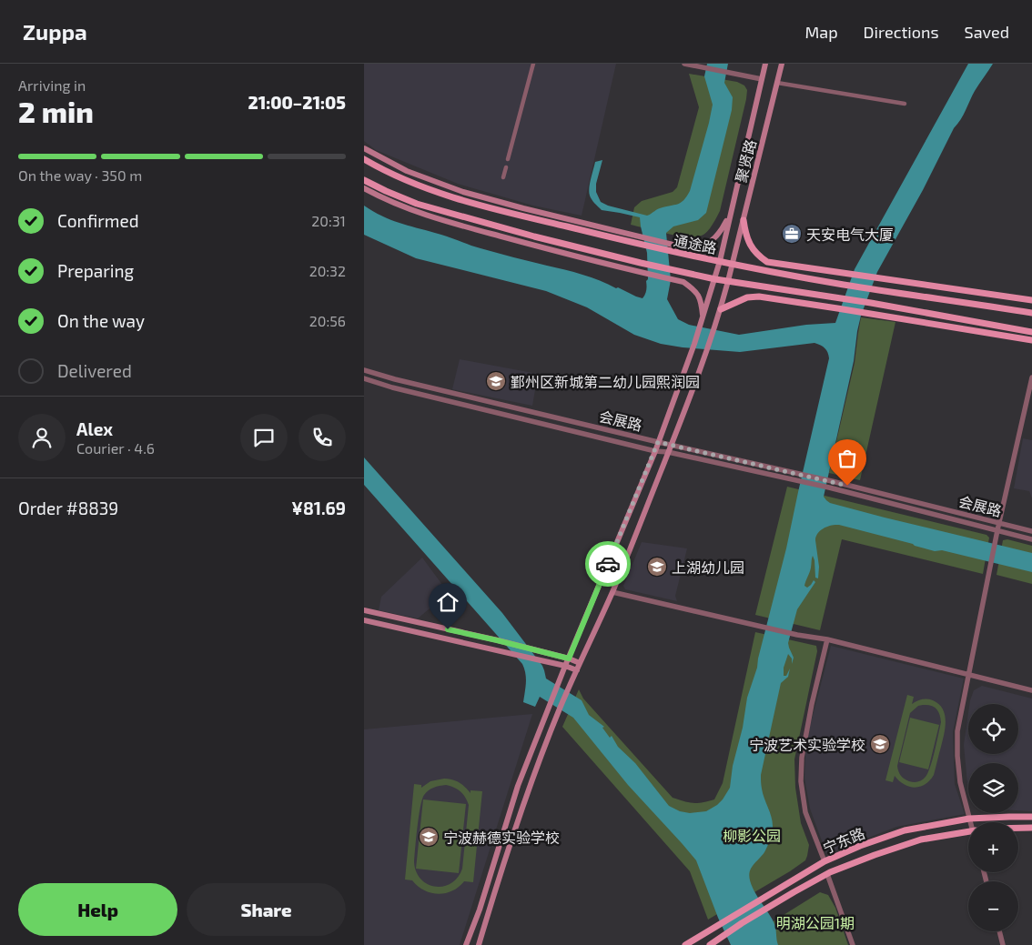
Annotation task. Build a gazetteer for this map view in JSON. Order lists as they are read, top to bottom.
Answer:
{
  "streets": {
    "main road": ["聚贤路", "通途路", "宁东路"],
    "street": ["会展路"]
  },
  "crossings": [
    ["聚贤路", "通途路"],
    ["聚贤路", "会展路"]
  ],
  "parks": ["柳影公园", "明湖公园1期"],
  "places": {
    "office": ["天安电气大厦"],
    "school or university": [
      "鄞州区新城第二幼儿园熙润园",
      "上湖幼儿园",
      "宁波艺术实验学校",
      "宁波赫德实验学校"
    ]
  },
  "page": {
    "header": "Zuppa",
    "nav": ["Map", "Directions", "Saved"],
    "heading": ["2 min", "Arriving in", "21:00–21:05"],
    "panel": [
      "Alex",
      "Courier · 4.6",
      "Order #8839",
      "¥81.69"
    ],
    "bar": "On the way · 350 m",
    "list": [
      ["Confirmed", "20:31"],
      ["Preparing", "20:32"],
      ["On the way", "20:56"],
      "Delivered"
    ],
    "map_buttons": ["+", "−"],
    "buttons": ["Help", "Share"]
  }
}
